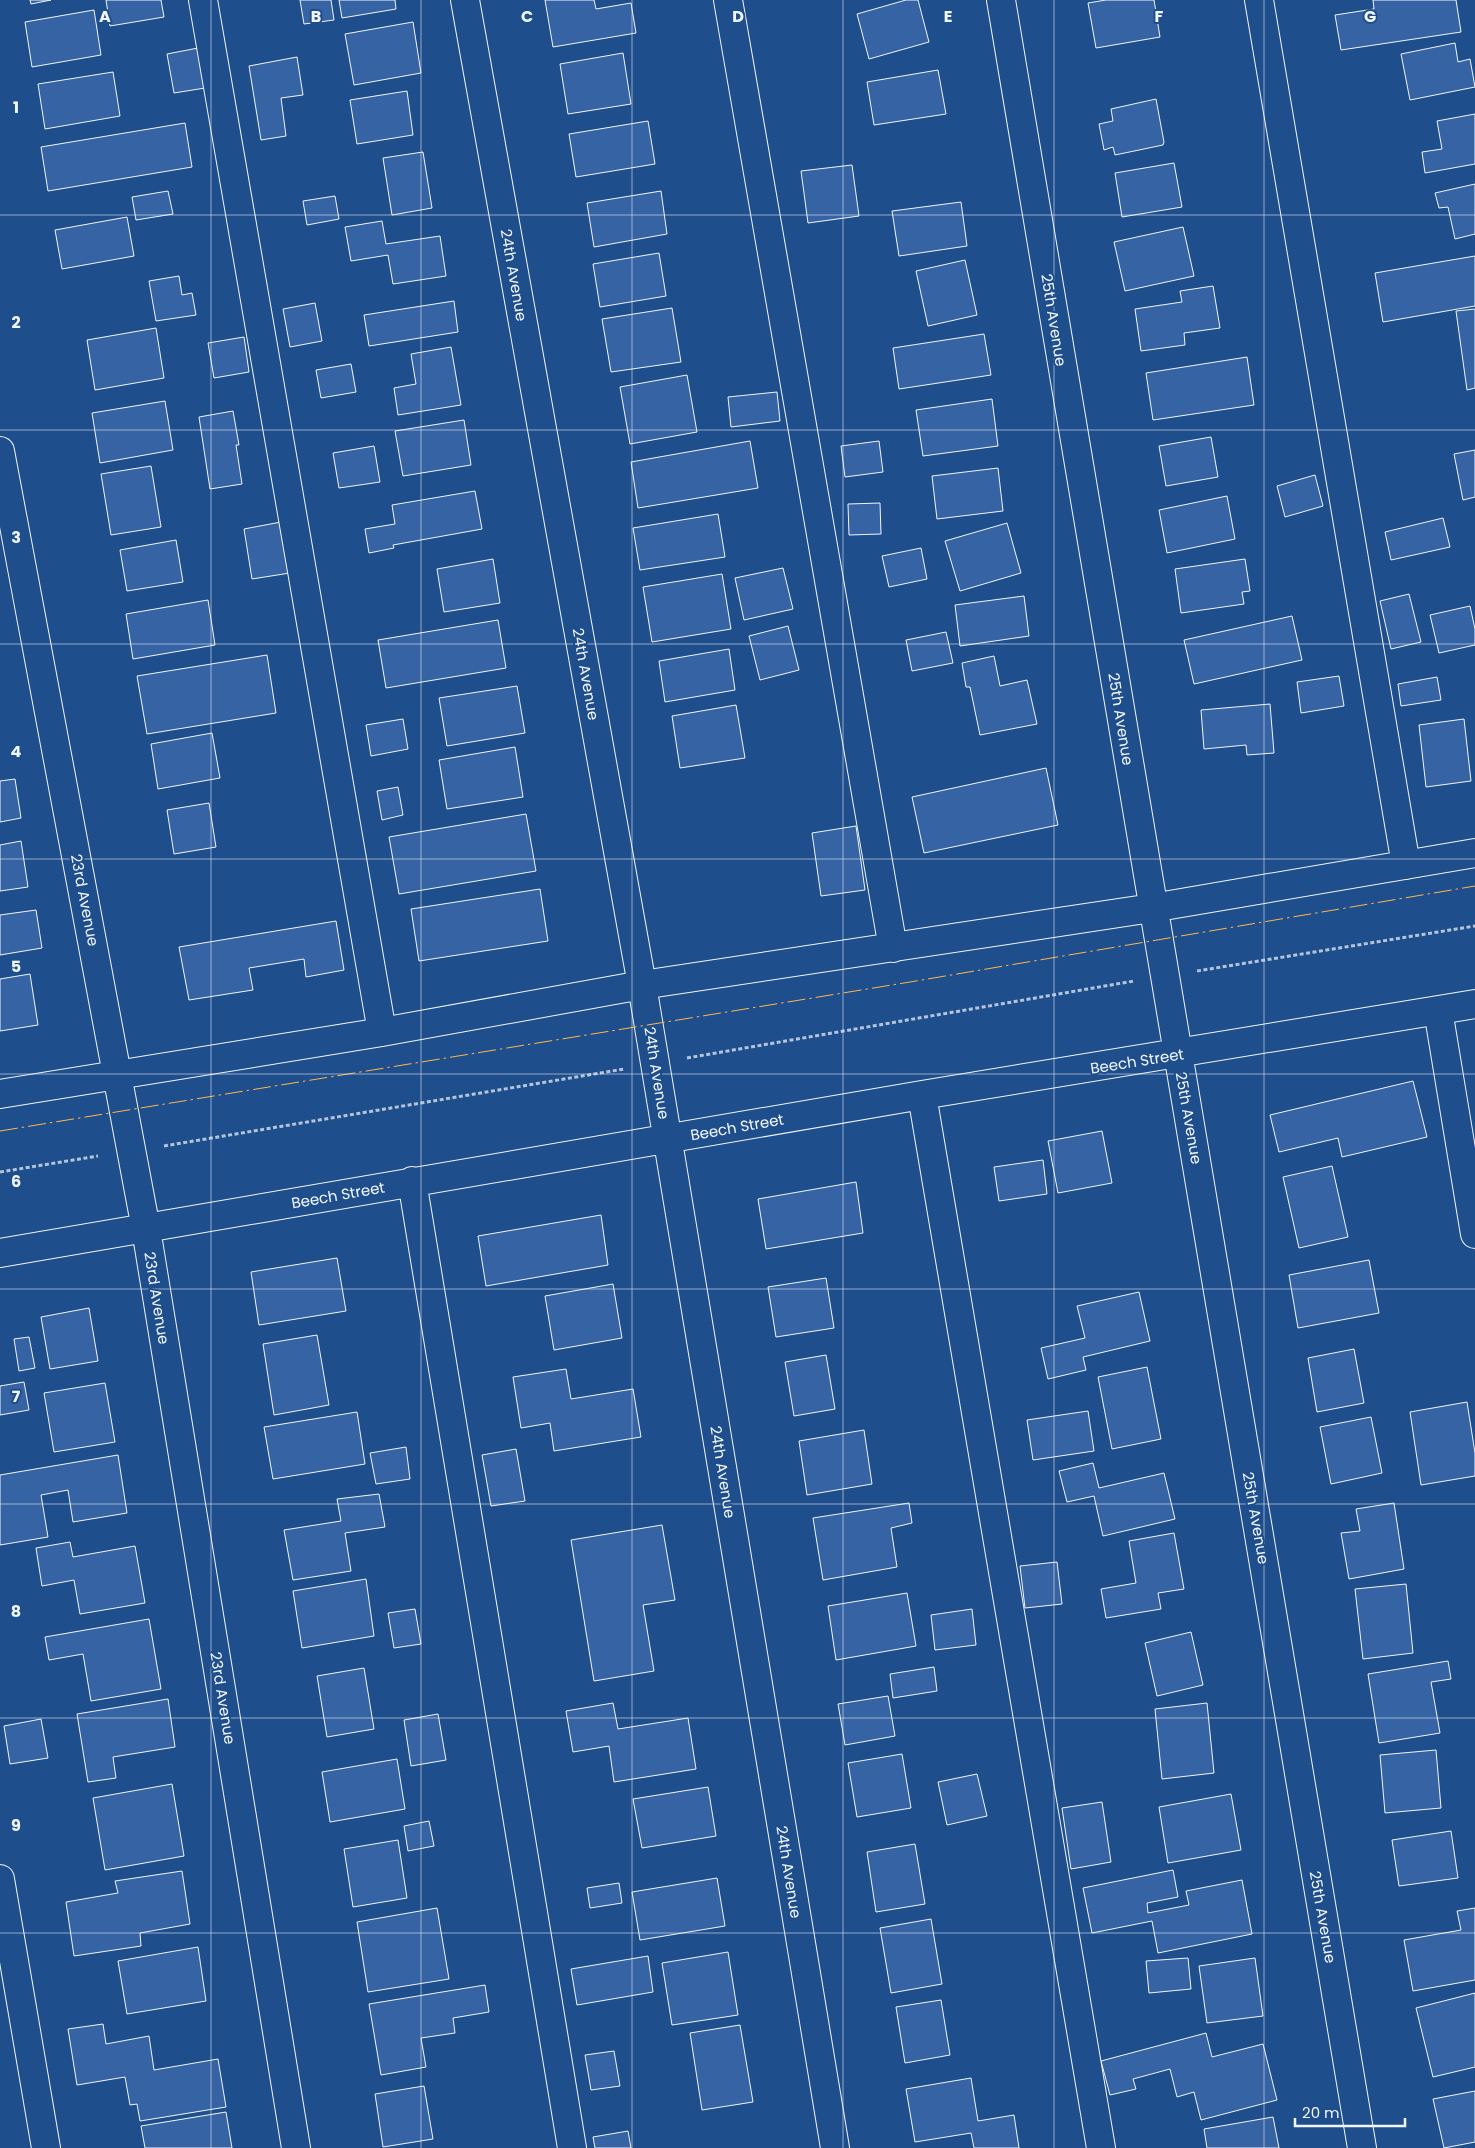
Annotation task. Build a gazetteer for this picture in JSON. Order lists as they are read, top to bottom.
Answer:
{
  "streets": {
    "street": [
      "24th Avenue",
      "25th Avenue",
      "23rd Avenue",
      "Beech Street"
    ]
  },
  "crossings": [
    ["24th Avenue", "Beech Street"],
    ["25th Avenue", "Beech Street"],
    ["23rd Avenue", "Beech Street"]
  ],
  "scale_bar": "20 m",
  "grid": {
    "columns": [
      "A",
      "B",
      "C",
      "D",
      "E",
      "F",
      "G"
    ],
    "rows": [
      "1",
      "2",
      "3",
      "4",
      "5",
      "6",
      "7",
      "8",
      "9"
    ]
  }
}
